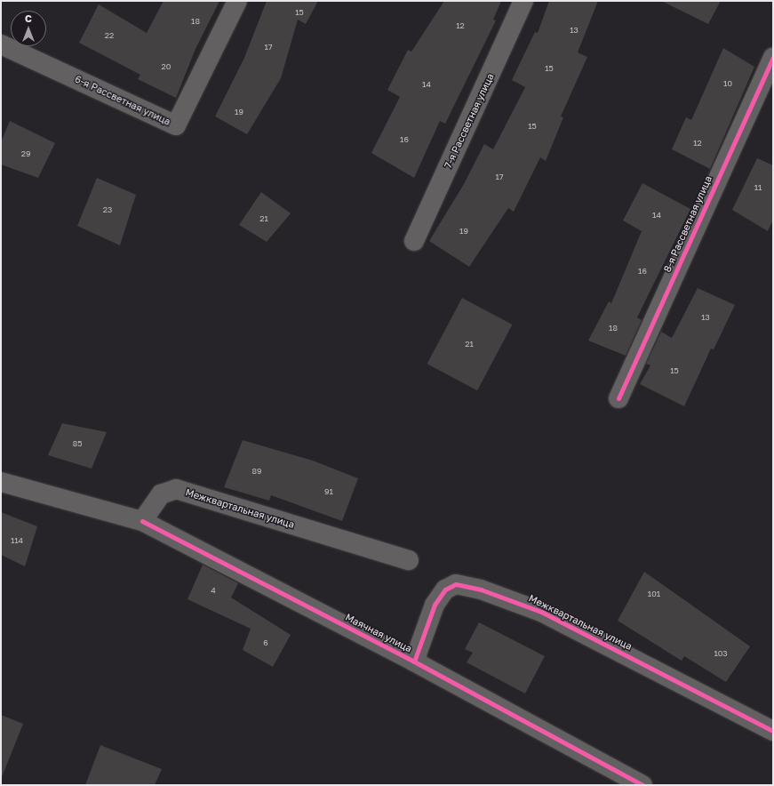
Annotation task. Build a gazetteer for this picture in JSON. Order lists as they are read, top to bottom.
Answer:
{
  "streets": {
    "street": [
      "6-я Рассветная улица",
      "7-я Рассветная улица",
      "8-я Рассветная улица",
      "Межквартальная улица",
      "Маячная улица"
    ]
  },
  "crossings": [
    ["Межквартальная улица", "Маячная улица"]
  ],
  "house_numbers": [
    "15",
    "18",
    "12",
    "13",
    "22",
    "17",
    "20",
    "15",
    "10",
    "14",
    "19",
    "15",
    "16",
    "12",
    "29",
    "17",
    "11",
    "23",
    "14",
    "21",
    "19",
    "16",
    "13",
    "18",
    "21",
    "15",
    "85",
    "89",
    "91",
    "114",
    "4",
    "101",
    "6",
    "103"
  ],
  "north": "top"
}
